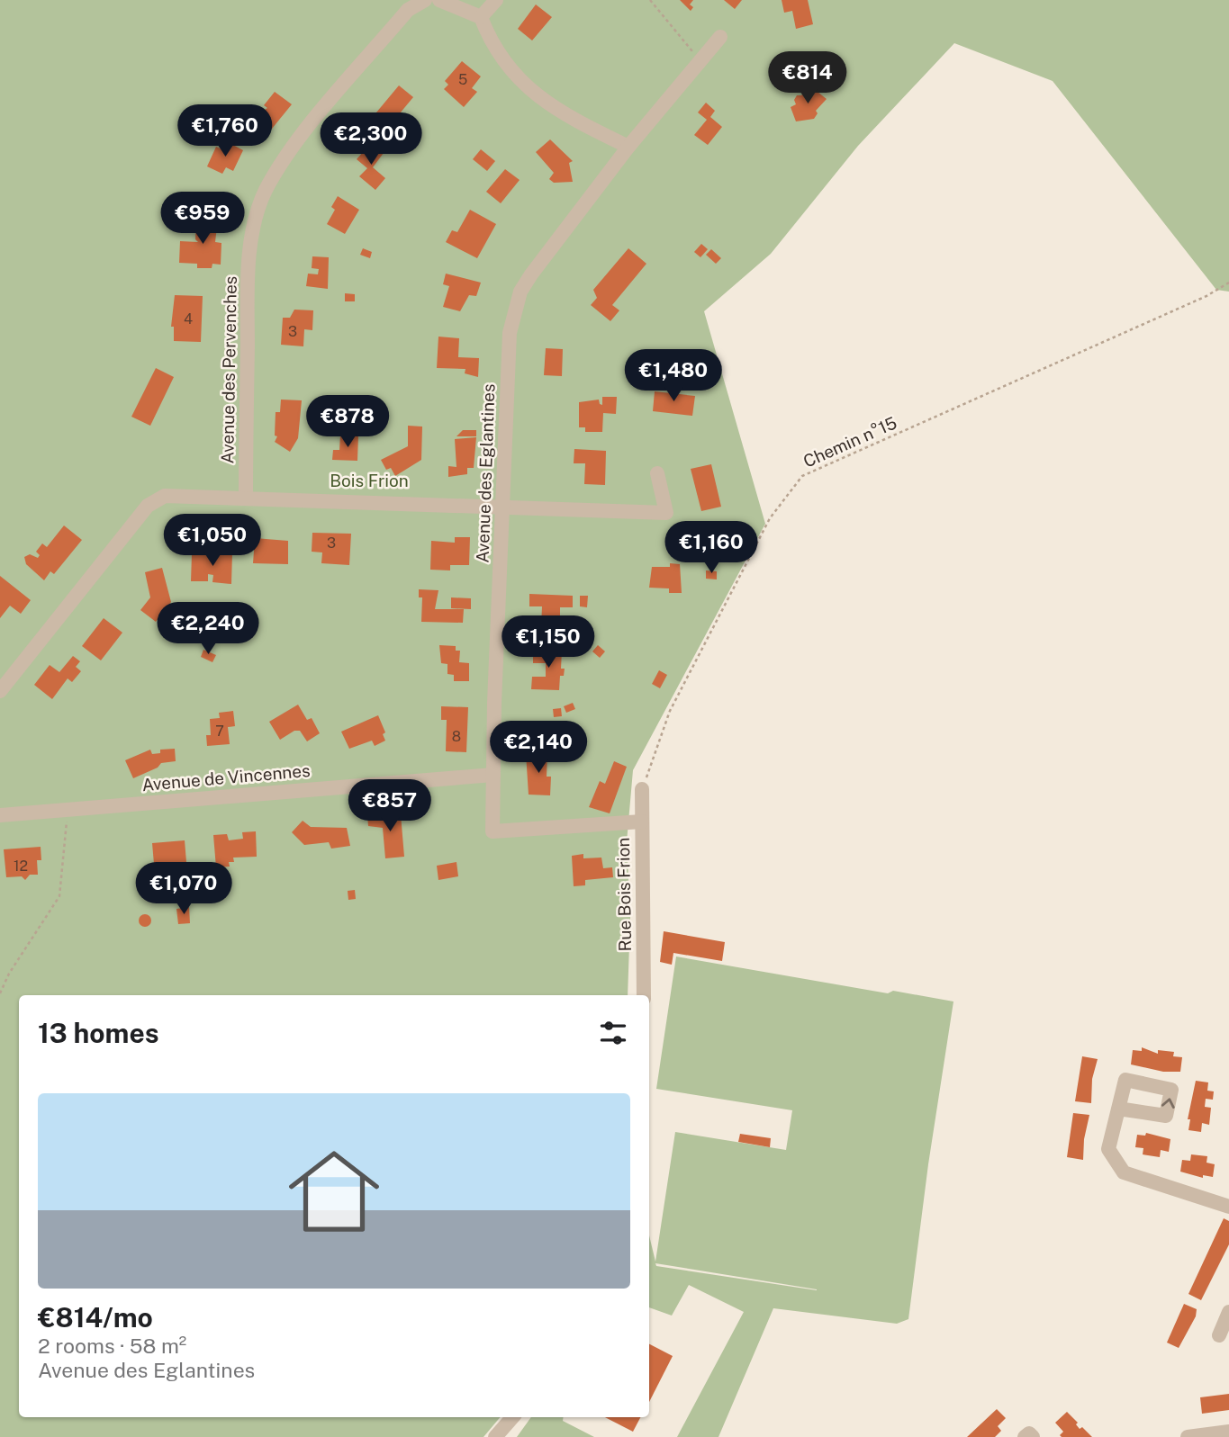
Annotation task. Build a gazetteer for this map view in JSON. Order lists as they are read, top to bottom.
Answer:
{
  "streets": {
    "street": [
      "Avenue des Pervenches",
      "Avenue des Eglantines",
      "Avenue de Vincennes",
      "Rue Bois Frion"
    ],
    "path": ["Chemin n°15"]
  },
  "crossings": [
    ["Chemin n°15", "Rue Bois Frion"],
    ["Avenue des Eglantines", "Avenue de Vincennes"],
    ["Avenue des Eglantines", "Rue Bois Frion"]
  ],
  "parks": ["Bois Frion"],
  "house_numbers": [
    "5",
    "4",
    "3",
    "3",
    "7",
    "8",
    "12"
  ],
  "page": {
    "price": [
      "€814",
      "€1,760",
      "€2,300",
      "€959",
      "€1,480",
      "€878",
      "€1,050",
      "€1,160",
      "€2,240",
      "€1,150",
      "€2,140",
      "€857",
      "€1,070"
    ],
    "heading": "13 homes",
    "list": [
      {
        "name": "€814/mo",
        "note": "2 rooms · 58 m² · Avenue des Eglantines"
      }
    ]
  }
}
